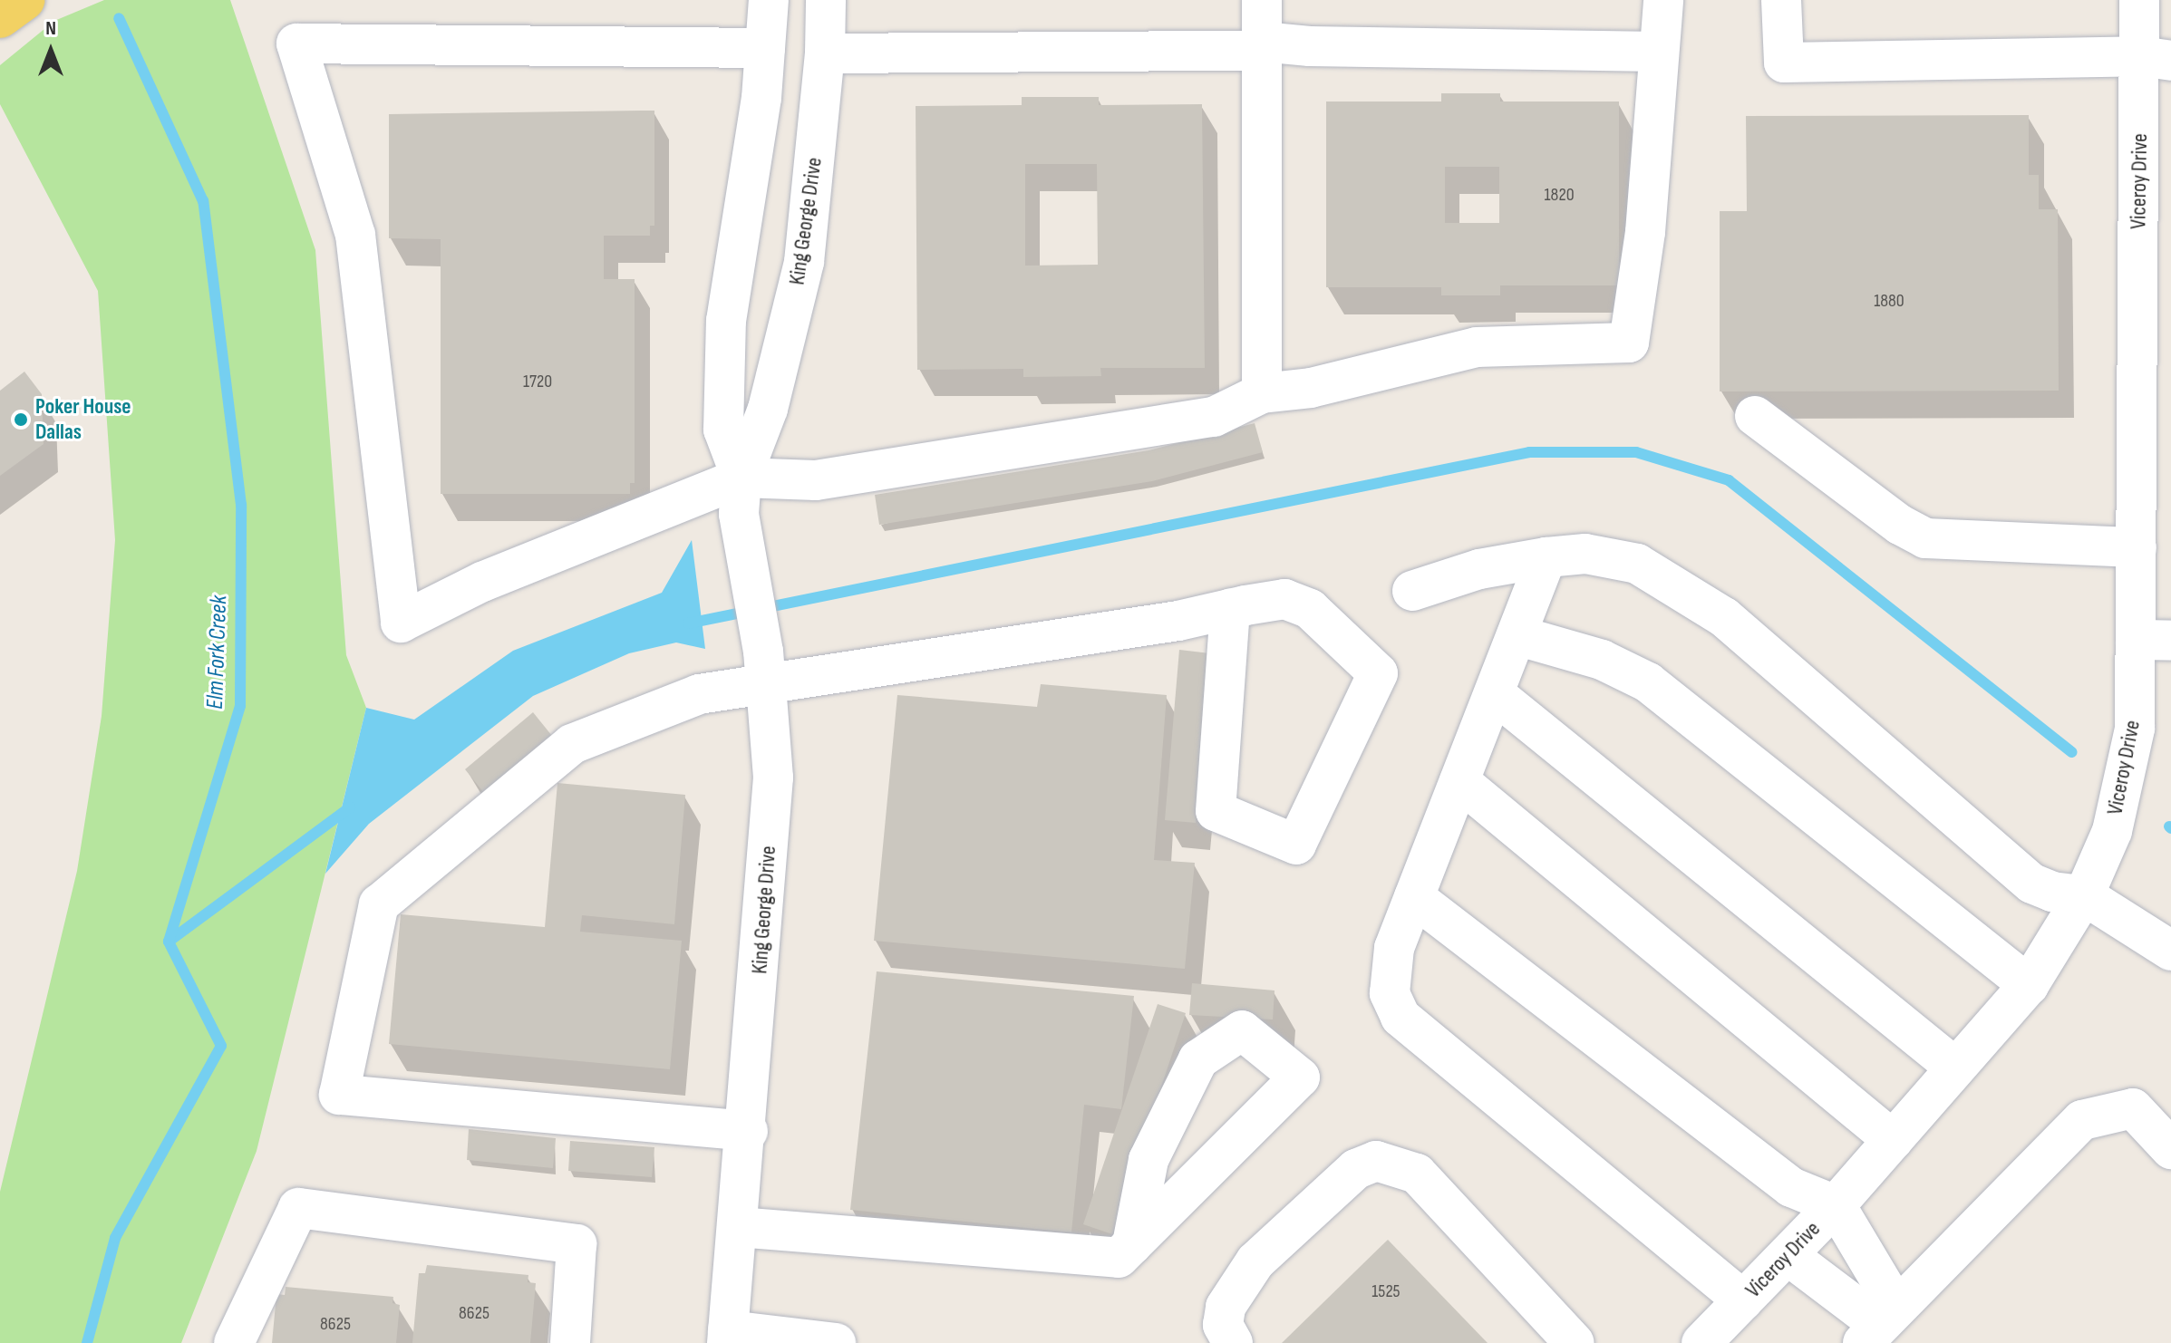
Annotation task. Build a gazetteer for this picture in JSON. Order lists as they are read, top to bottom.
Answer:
{
  "streets": {
    "street": ["Viceroy Drive", "King George Drive"]
  },
  "water": ["Elm Fork Creek"],
  "places": ["Poker House Dallas"],
  "house_numbers": [
    "1820",
    "1880",
    "1720",
    "1525",
    "8625",
    "8625"
  ],
  "north": "top"
}
